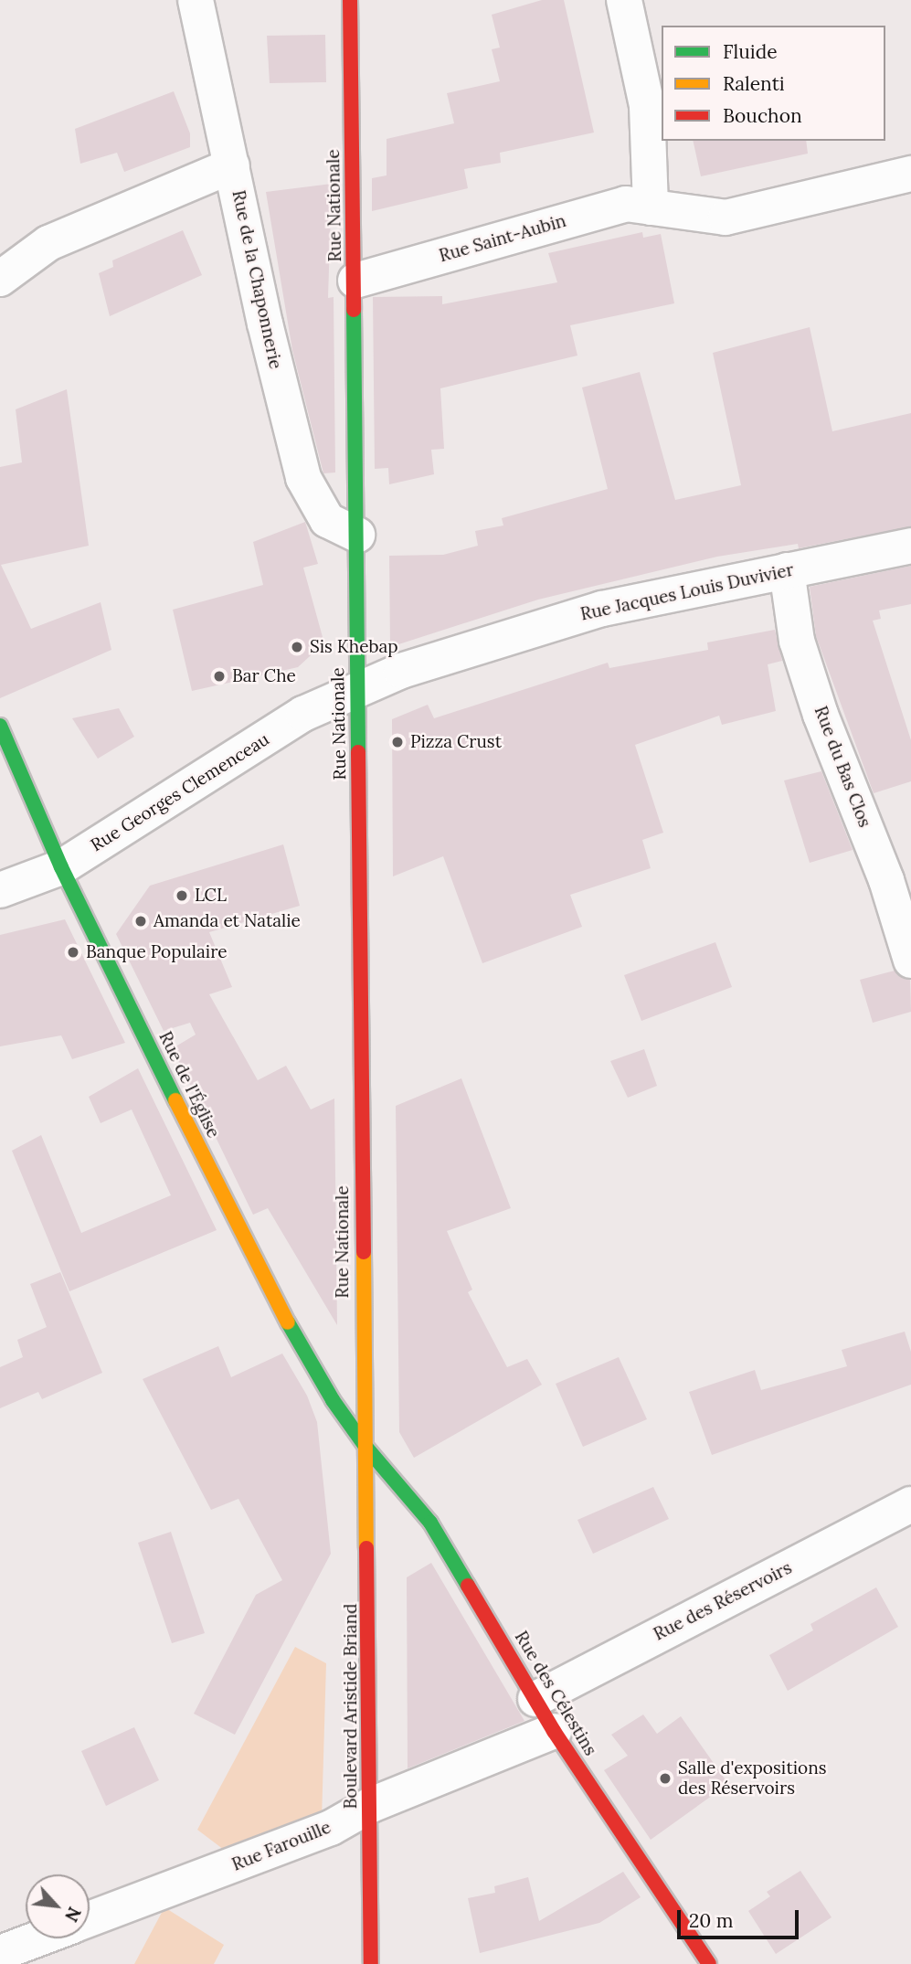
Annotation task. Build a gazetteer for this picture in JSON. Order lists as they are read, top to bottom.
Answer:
{
  "streets": {
    "main road": [
      "Rue Nationale",
      "Rue de l'Église",
      "Rue des Célestins",
      "Boulevard Aristide Briand"
    ],
    "street": [
      "Rue Saint-Aubin",
      "Rue de la Chaponnerie",
      "Rue Jacques Louis Duvivier",
      "Rue du Bas Clos",
      "Rue Georges Clemenceau",
      "Rue des Réservoirs",
      "Rue Farouille"
    ]
  },
  "crossings": [
    ["Rue Nationale", "Rue Saint-Aubin"],
    ["Rue Nationale", "Rue de la Chaponnerie"],
    ["Rue Nationale", "Rue Jacques Louis Duvivier"],
    ["Rue Nationale", "Rue Georges Clemenceau"],
    ["Rue Nationale", "Rue de l'Église"],
    ["Rue Nationale", "Rue des Célestins"],
    ["Rue Nationale", "Boulevard Aristide Briand"],
    ["Rue Jacques Louis Duvivier", "Rue du Bas Clos"],
    ["Rue Jacques Louis Duvivier", "Rue Georges Clemenceau"],
    ["Rue Georges Clemenceau", "Rue de l'Église"],
    ["Rue de l'Église", "Rue des Célestins"],
    ["Rue de l'Église", "Boulevard Aristide Briand"],
    ["Rue des Réservoirs", "Rue des Célestins"],
    ["Rue des Célestins", "Boulevard Aristide Briand"],
    ["Rue des Célestins", "Rue Farouille"],
    ["Boulevard Aristide Briand", "Rue Farouille"]
  ],
  "places": [
    "Sis Khebap",
    "Bar Che",
    "Pizza Crust",
    "LCL",
    "Amanda et Natalie",
    "Banque Populaire",
    "Salle d'expositions des Réservoirs"
  ],
  "legend": ["Fluide", "Ralenti", "Bouchon"],
  "scale_bar": "20 m",
  "north": "bottom right"
}
